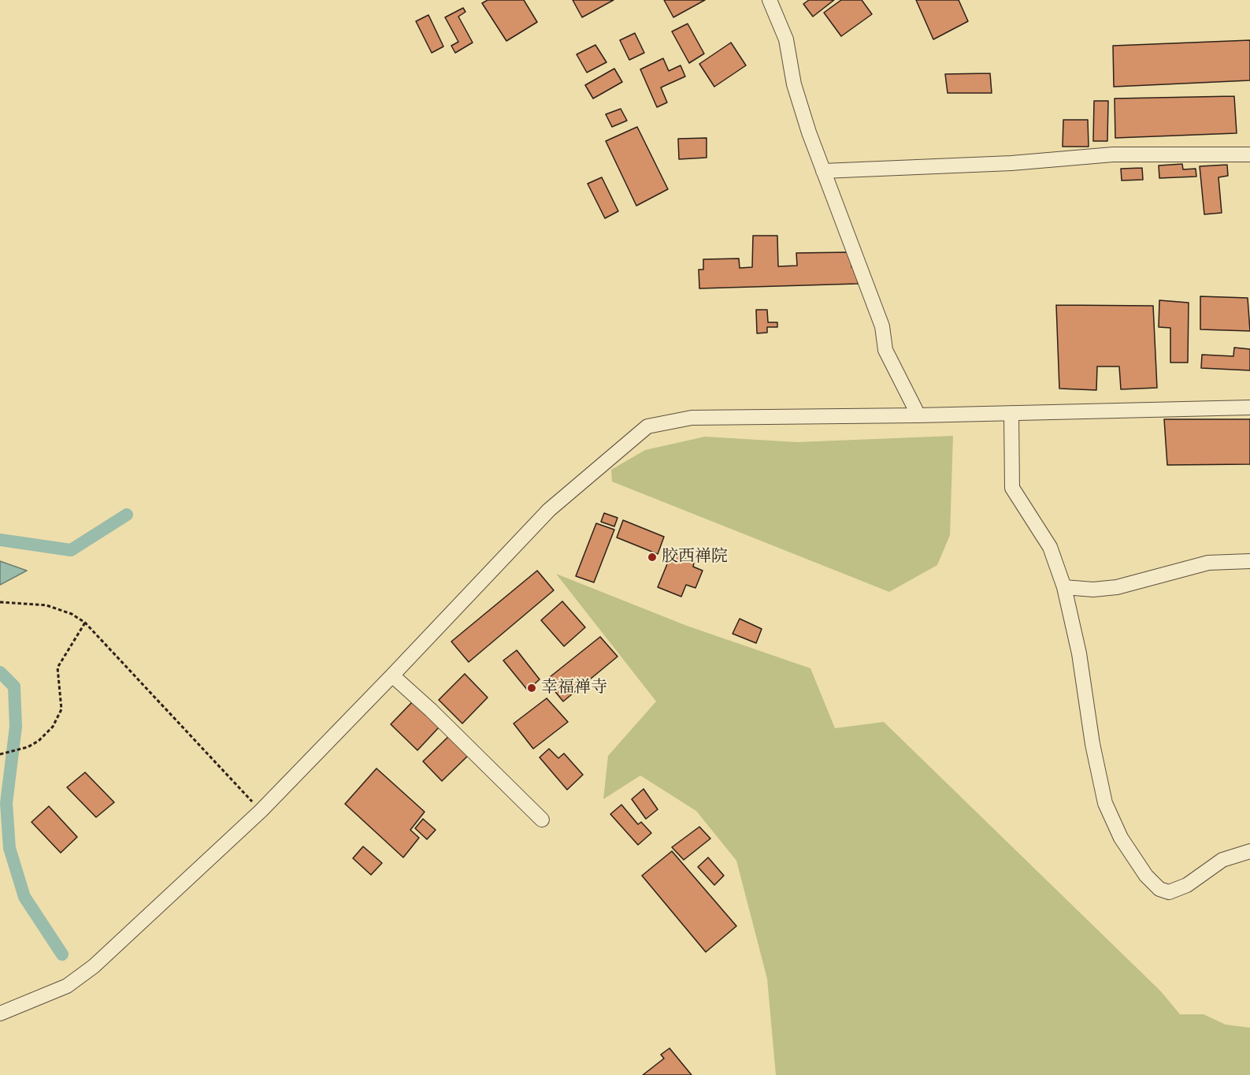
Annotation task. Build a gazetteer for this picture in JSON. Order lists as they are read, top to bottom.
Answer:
{
  "places": ["胶西禅院", "幸福禅寺"]
}
